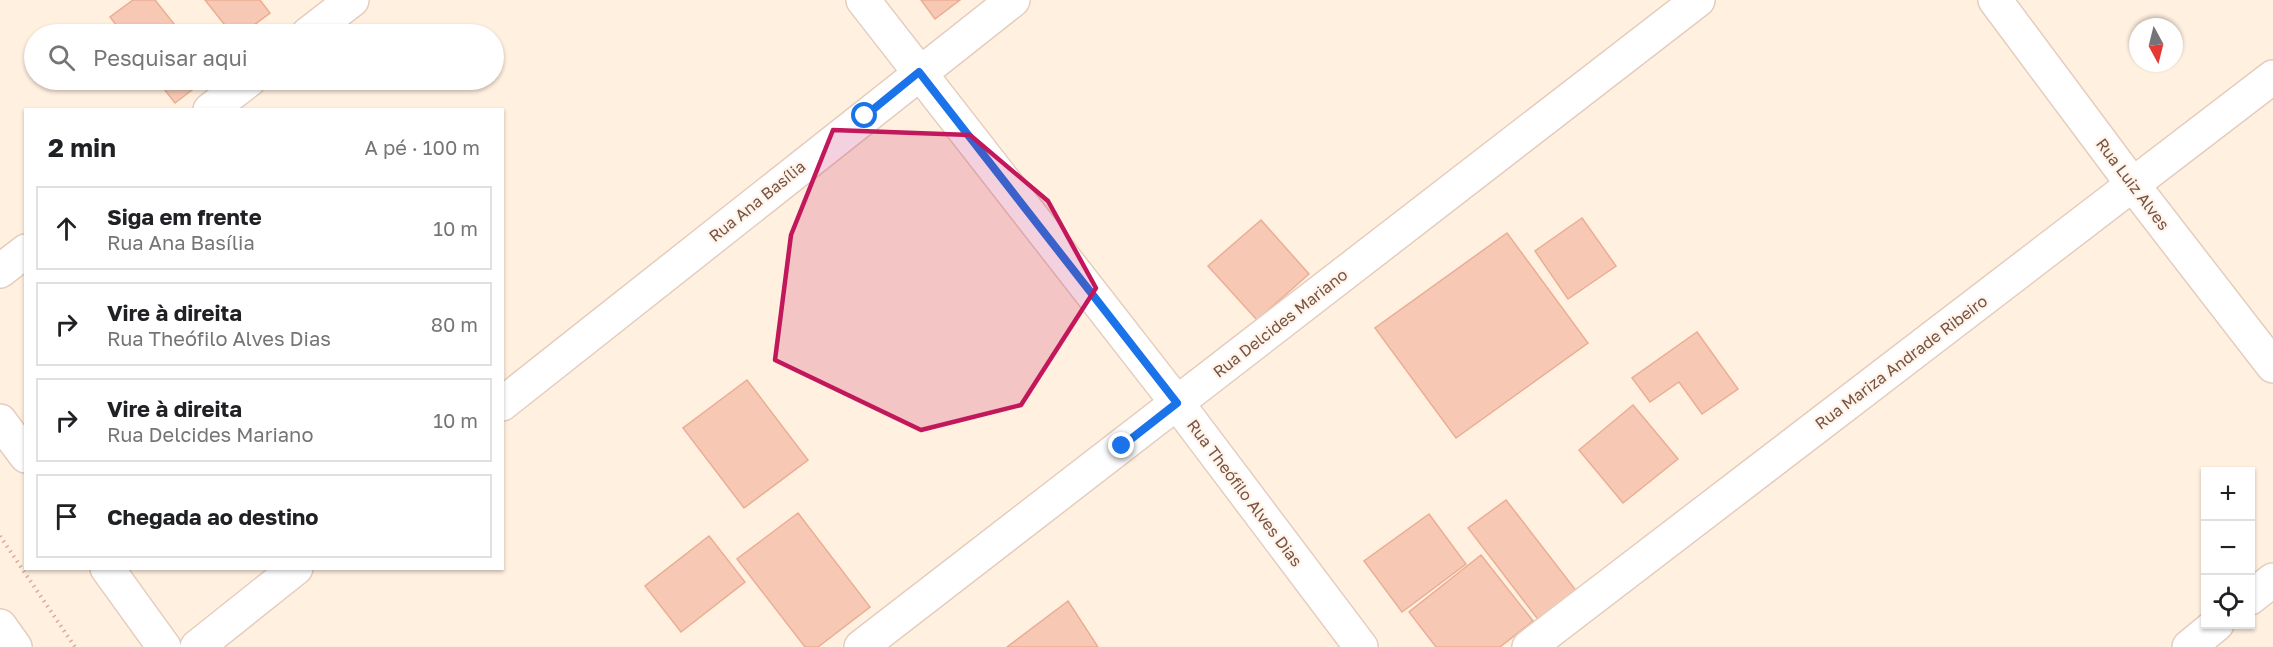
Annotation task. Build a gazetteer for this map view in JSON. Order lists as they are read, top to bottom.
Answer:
{
  "streets": {
    "street": [
      "Rua Luiz Alves",
      "Rua Ana Basília",
      "Rua Delcides Mariano",
      "Rua Mariza Andrade Ribeiro",
      "Rua Theófilo Alves Dias"
    ]
  },
  "crossings": [
    ["Rua Luiz Alves", "Rua Mariza Andrade Ribeiro"],
    ["Rua Ana Basília", "Rua Theófilo Alves Dias"],
    ["Rua Delcides Mariano", "Rua Theófilo Alves Dias"]
  ],
  "north": "bottom",
  "page": {
    "search": "Pesquisar aqui",
    "heading": ["2 min", "A pé · 100 m"],
    "list": [
      ["Siga em frente", "Rua Ana Basília", "10 m"],
      ["Vire à direita", "Rua Theófilo Alves Dias", "80 m"],
      ["Vire à direita", "Rua Delcides Mariano", "10 m"],
      "Chegada ao destino"
    ],
    "map_buttons": ["+", "−"]
  }
}
